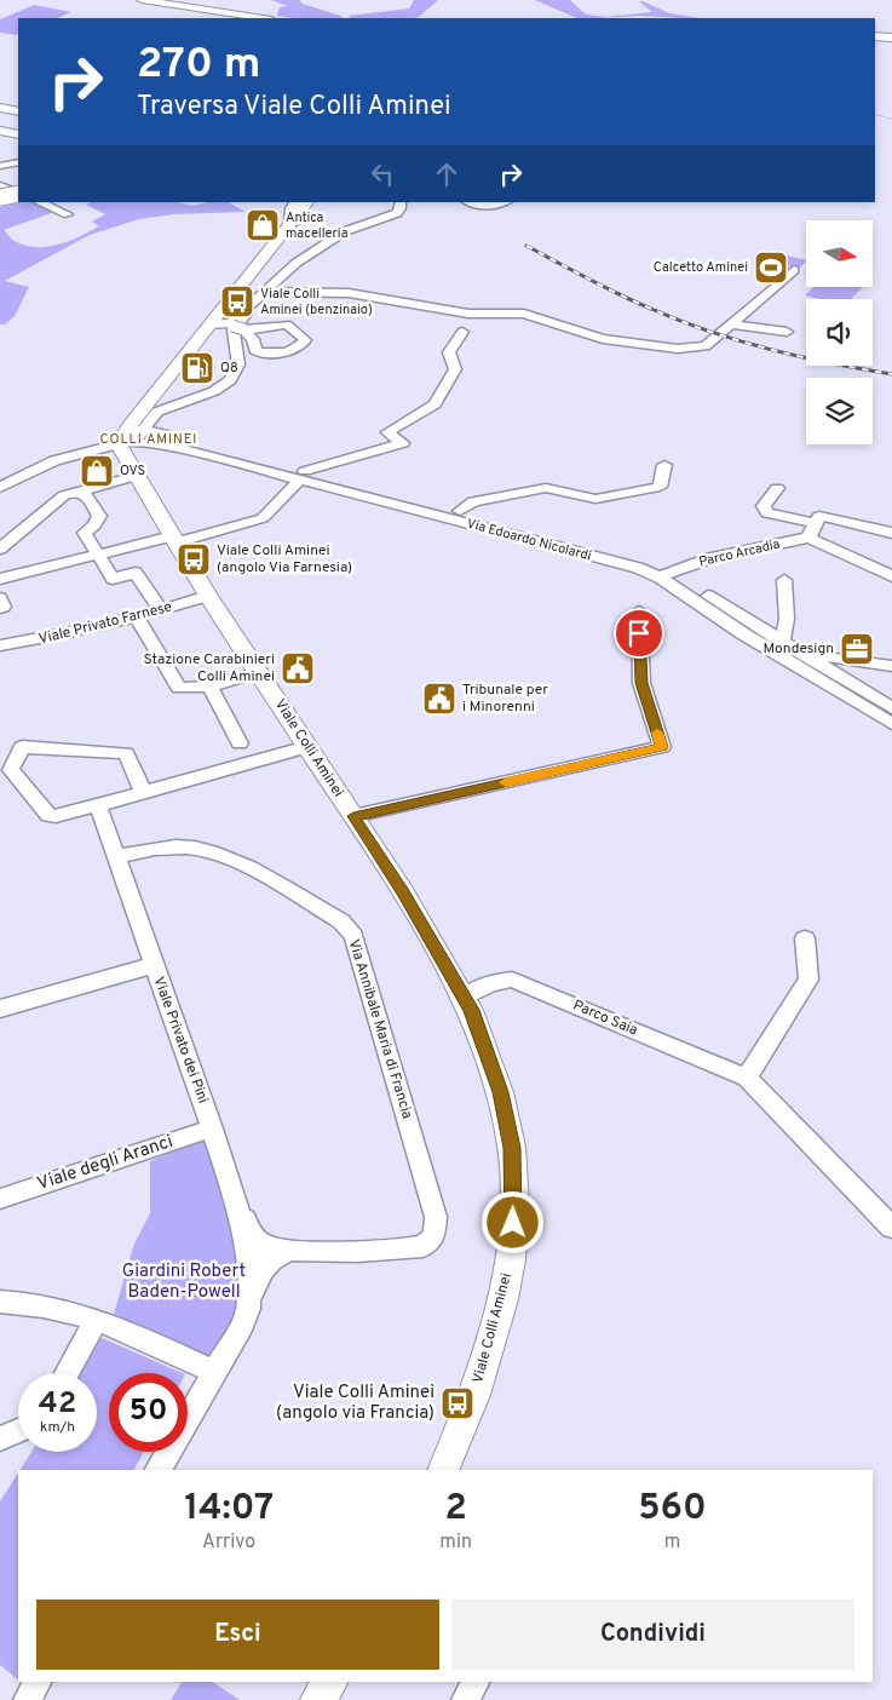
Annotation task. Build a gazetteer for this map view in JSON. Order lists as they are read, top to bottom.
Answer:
{
  "streets": {
    "main road": ["Viale Colli Aminei"],
    "street": [
      "Via Edoardo Nicolardi",
      "Parco Arcadia",
      "Viale Privato Farnese",
      "Parco Saia",
      "Via Annibale Maria di Francia",
      "Viale Privato dei Pini",
      "Viale degli Aranci"
    ]
  },
  "crossings": [
    ["Via Edoardo Nicolardi", "Parco Arcadia"],
    ["Via Edoardo Nicolardi", "Viale Colli Aminei"],
    ["Viale Privato Farnese", "Viale Colli Aminei"],
    ["Viale Colli Aminei", "Parco Saia"],
    ["Via Annibale Maria di Francia", "Viale Privato dei Pini"],
    ["Viale Privato dei Pini", "Viale degli Aranci"]
  ],
  "districts": ["COLLI AMINEI"],
  "parks": ["Giardini Robert Baden-Powell"],
  "places": {
    "shop": ["Antica macelleria", "OVS"],
    "sports": ["Calcetto Aminei"],
    "bus stop": ["Viale Colli Aminei (benzinaio)", "Viale Colli Aminei (angolo Via Farnesia)", "Viale Colli Aminei (angolo via Francia)"],
    "fuel station": ["Q8"],
    "office": ["Mondesign"],
    "public building": ["Stazione Carabinieri Colli Aminei", "Tribunale per i Minorenni"]
  },
  "north": "right",
  "page": {
    "turn": ["270 m", "Traversa Viale Colli Aminei"],
    "speed": "42 km/h",
    "limit": "50",
    "eta": [
      "14:07",
      "Arrivo",
      "2",
      "min",
      "560",
      "m"
    ],
    "buttons": ["Esci", "Condividi"]
  }
}
